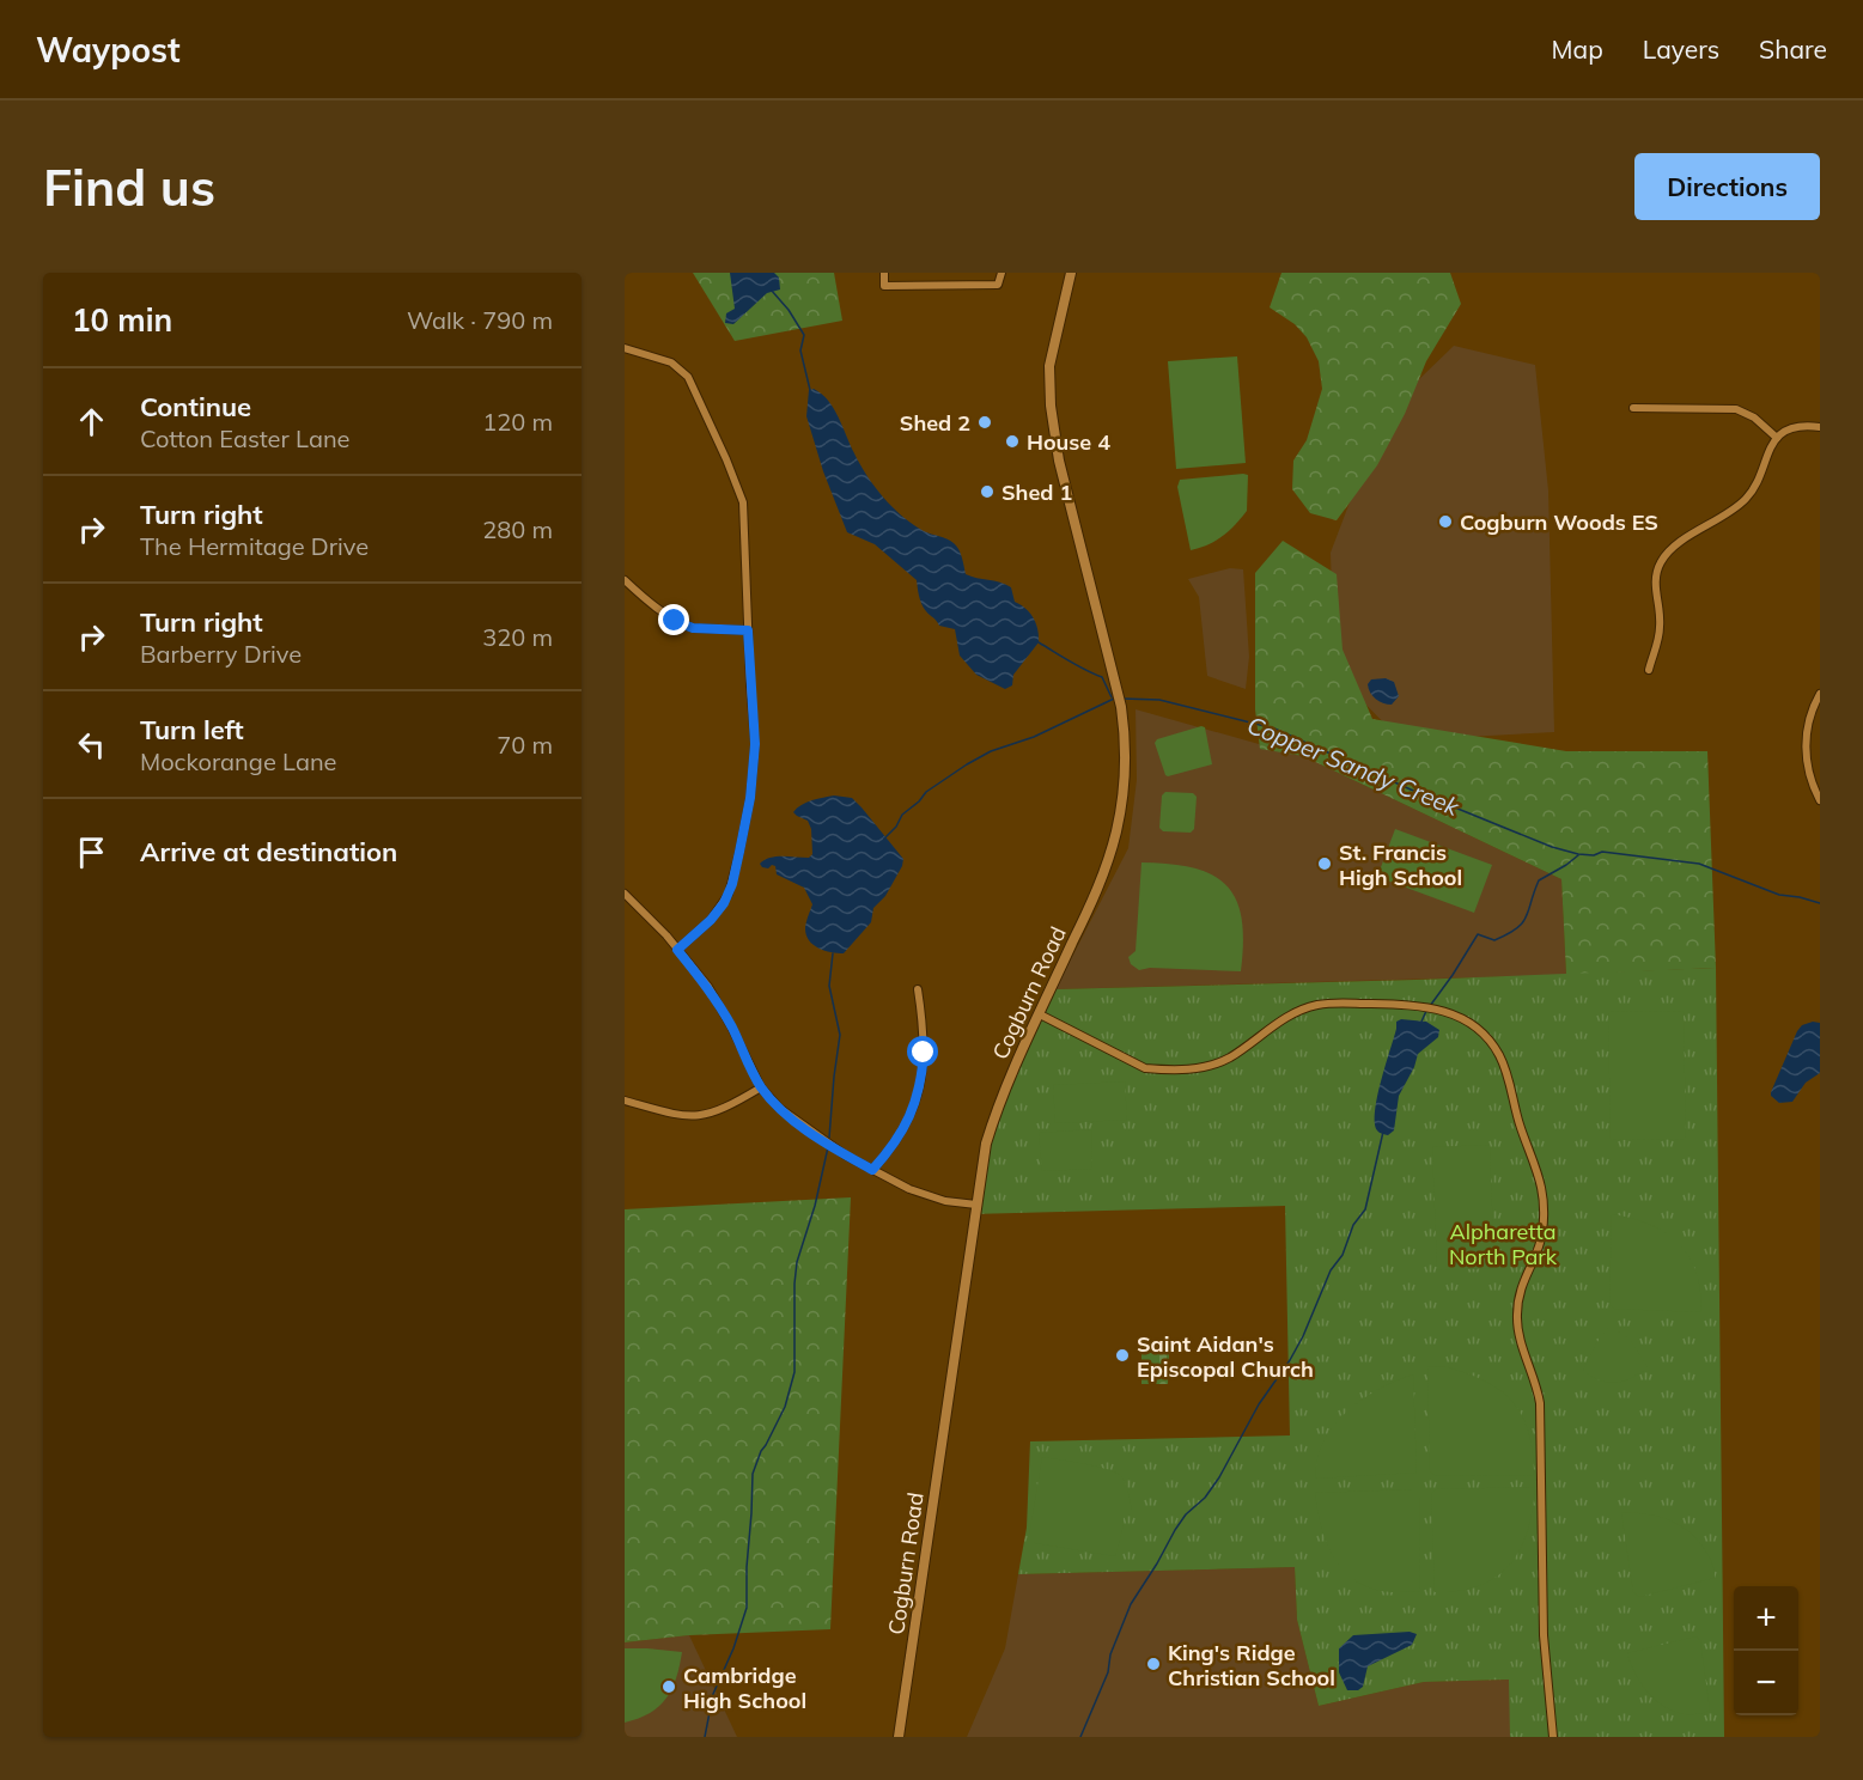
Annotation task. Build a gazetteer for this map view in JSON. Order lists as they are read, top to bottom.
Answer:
{
  "streets": {
    "street": ["Cogburn Road"]
  },
  "water": ["Copper Sandy Creek"],
  "parks": ["Alpharetta North Park"],
  "places": [
    "Shed 2",
    "House 4",
    "Shed 1",
    "Cogburn Woods ES",
    "St. Francis High School",
    "Saint Aidan's Episcopal Church",
    "King's Ridge Christian School",
    "Cambridge High School"
  ],
  "page": {
    "header": "Waypost",
    "nav": ["Map", "Layers", "Share"],
    "buttons": "Directions",
    "title": "Find us",
    "heading": ["10 min", "Walk · 790 m"],
    "list": [
      ["Continue", "Cotton Easter Lane", "120 m"],
      ["Turn right", "The Hermitage Drive", "280 m"],
      ["Turn right", "Barberry Drive", "320 m"],
      ["Turn left", "Mockorange Lane", "70 m"],
      "Arrive at destination"
    ],
    "map_buttons": ["+", "−"]
  }
}
